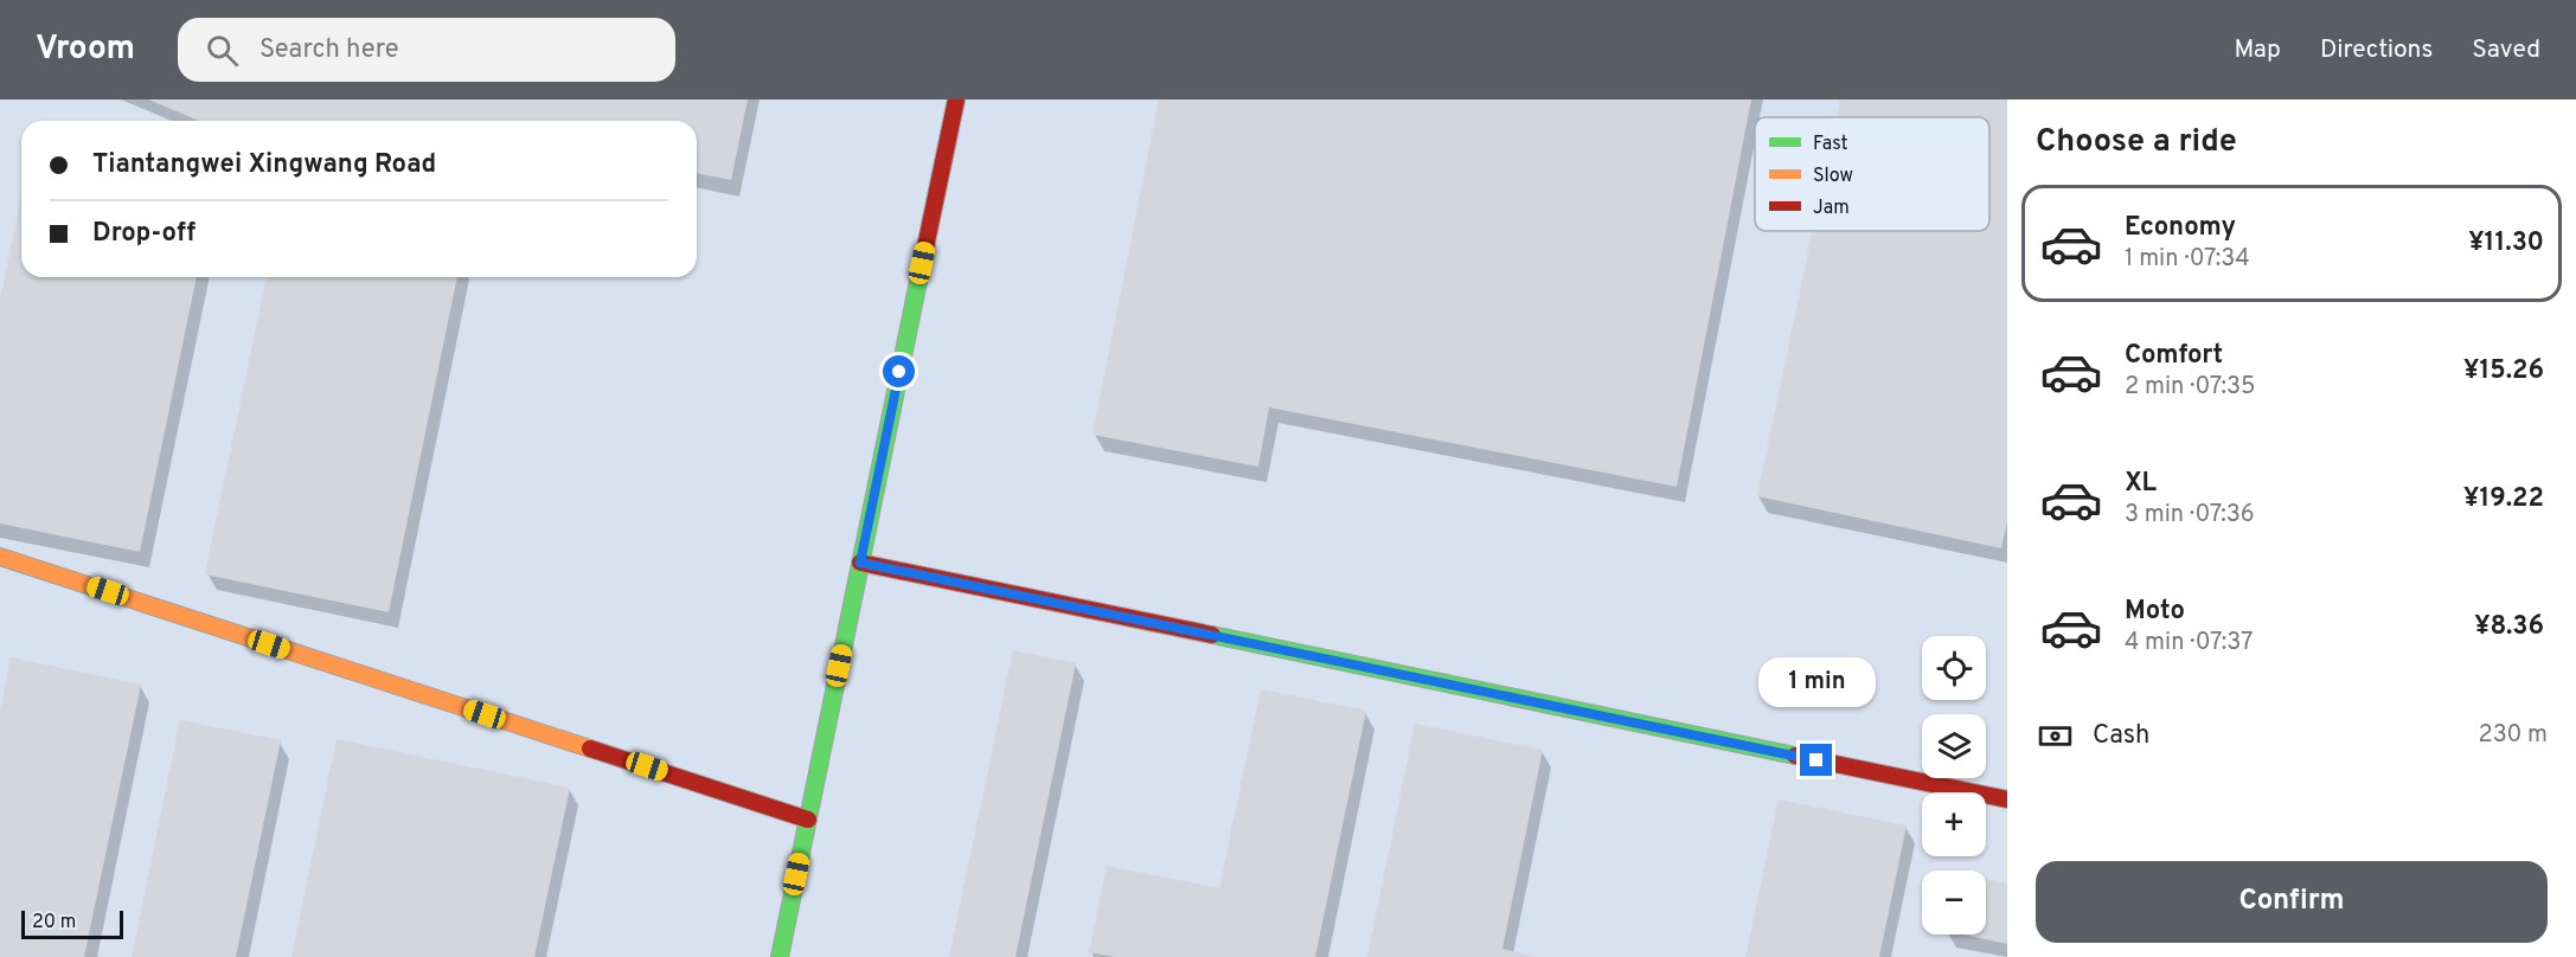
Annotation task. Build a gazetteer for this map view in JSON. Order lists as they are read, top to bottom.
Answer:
{
  "legend": ["Fast", "Slow", "Jam"],
  "scale_bar": "20 m",
  "page": {
    "header": "Vroom",
    "search": "Search here",
    "nav": ["Map", "Directions", "Saved"],
    "heading": "Choose a ride",
    "banner": ["Tiantangwei Xingwang Road", "Drop-off"],
    "list": [
      {
        "name": "Economy",
        "note": "1 min · 07:34",
        "value": "¥11.30"
      },
      {
        "name": "Comfort",
        "note": "2 min · 07:35",
        "value": "¥15.26"
      },
      {
        "name": "XL",
        "note": "3 min · 07:36",
        "value": "¥19.22"
      },
      {
        "name": "Moto",
        "note": "4 min · 07:37",
        "value": "¥8.36"
      }
    ],
    "map_buttons": ["+", "−"],
    "bubble": "1 min",
    "pay": ["Cash", "230 m"],
    "buttons": "Confirm",
    "scale": "20 m"
  }
}
